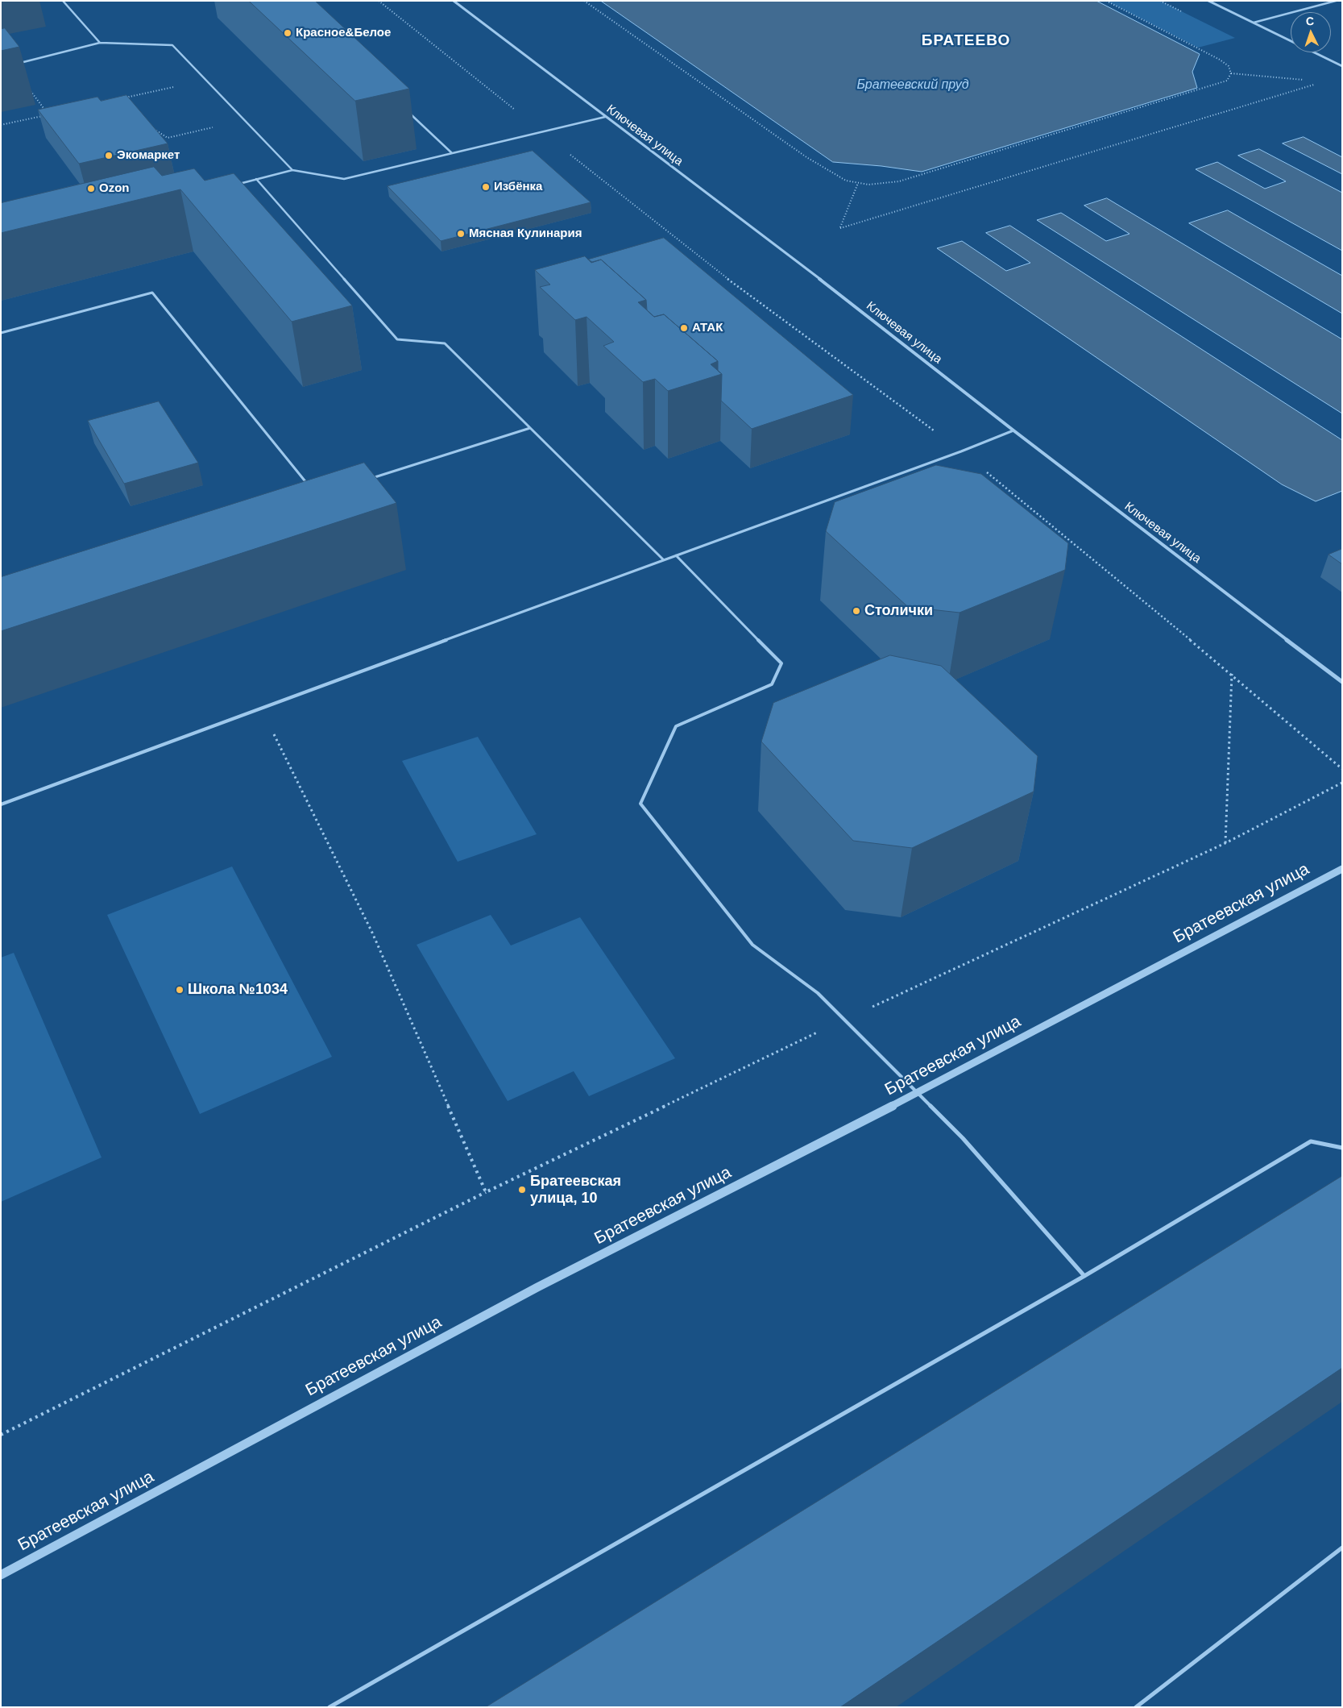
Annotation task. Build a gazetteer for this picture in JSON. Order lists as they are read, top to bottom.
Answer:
{
  "streets": {
    "street": ["Ключевая улица", "Братеевская улица"]
  },
  "districts": ["БРАТЕЕВО"],
  "water": ["Братеевский пруд"],
  "places": [
    "Красное&Белое",
    "Экомаркет",
    "Избёнка",
    "Ozon",
    "Мясная Кулинария",
    "АТАК",
    "Столички",
    "Школа №1034",
    "Братеевская улица, 10"
  ],
  "north": "top"
}
